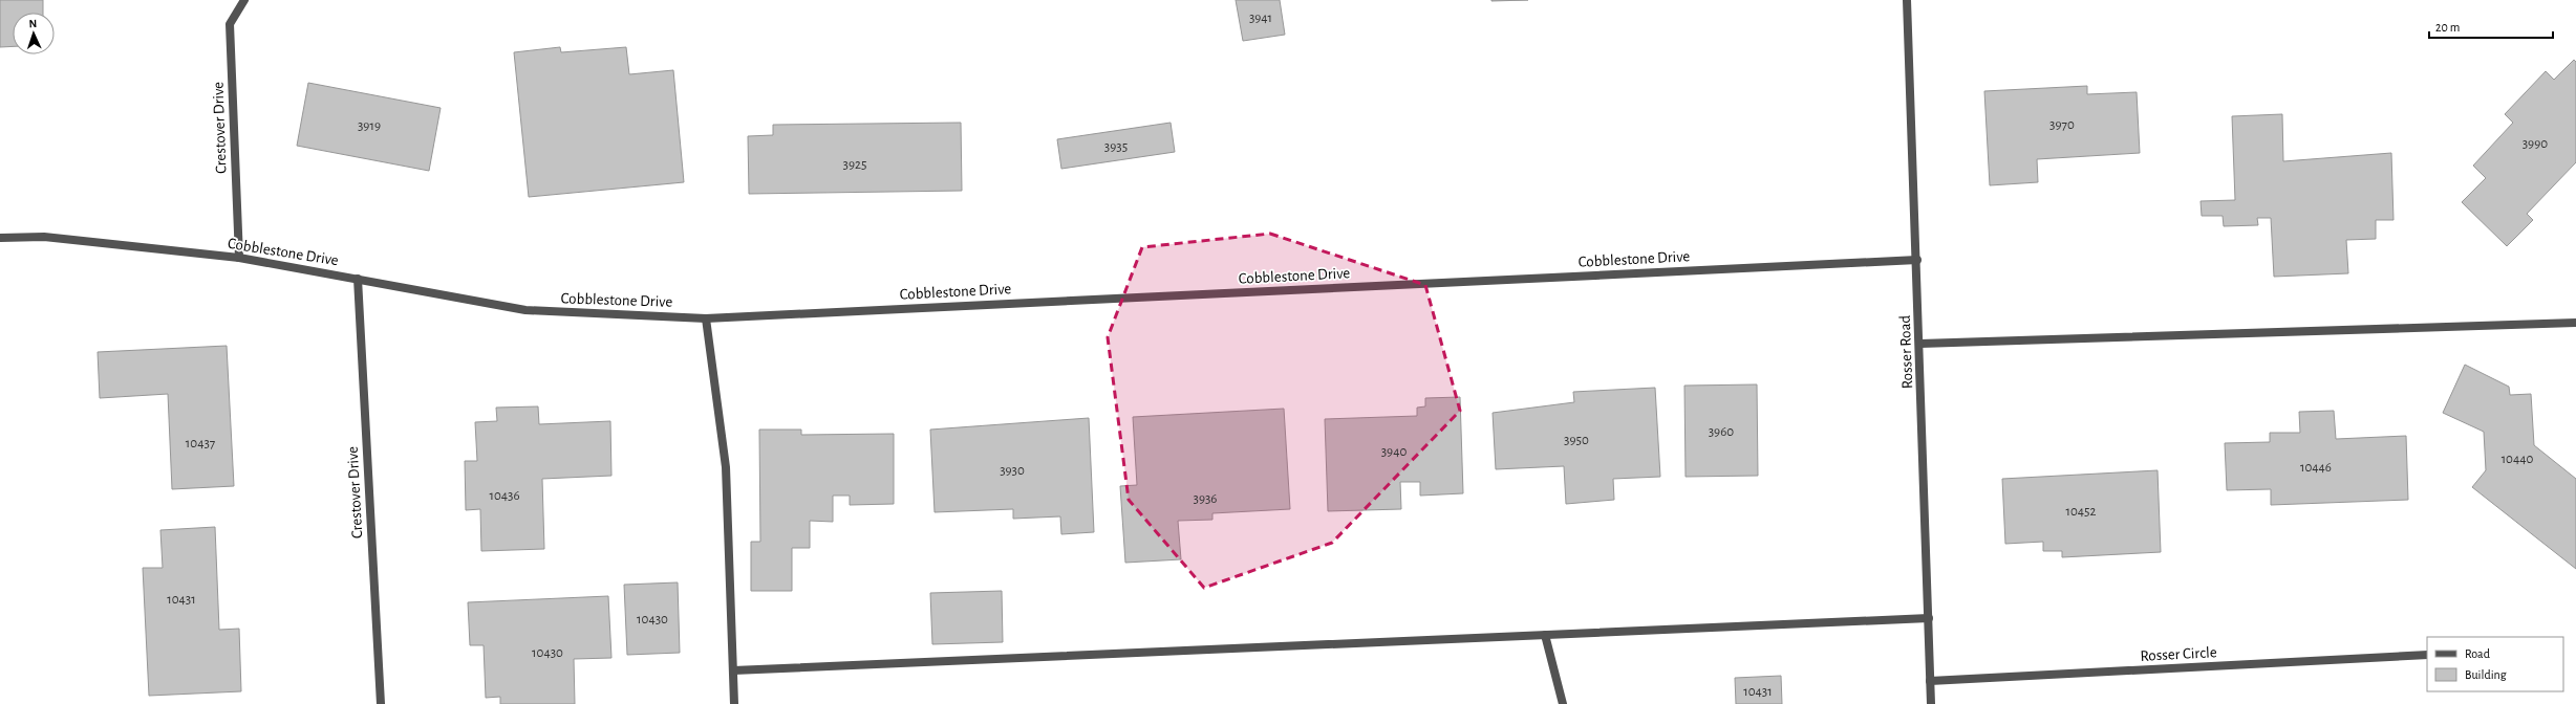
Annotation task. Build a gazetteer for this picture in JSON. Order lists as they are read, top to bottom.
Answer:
{
  "streets": {
    "street": [
      "Crestover Drive",
      "Cobblestone Drive",
      "Rosser Road",
      "Rosser Circle"
    ]
  },
  "crossings": [
    ["Crestover Drive", "Cobblestone Drive"],
    ["Cobblestone Drive", "Rosser Road"],
    ["Rosser Road", "Rosser Circle"]
  ],
  "house_numbers": [
    "3941",
    "3970",
    "3919",
    "3990",
    "3935",
    "3925",
    "3960",
    "3950",
    "10437",
    "3940",
    "10440",
    "10446",
    "3930",
    "10436",
    "3936",
    "10452",
    "10431",
    "10430",
    "10430",
    "10431"
  ],
  "legend": ["Road", "Building"],
  "scale_bar": "20 m",
  "north": "top"
}
